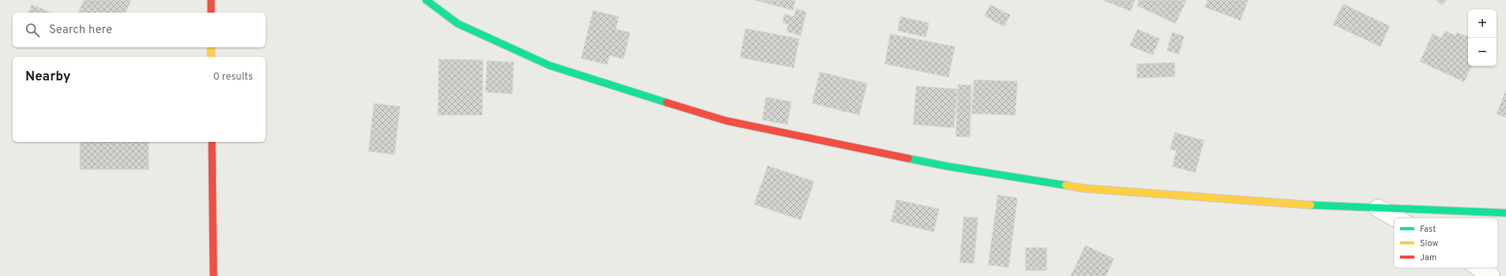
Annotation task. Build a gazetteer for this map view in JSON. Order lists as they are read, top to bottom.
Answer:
{
  "legend": ["Fast", "Slow", "Jam"],
  "page": {
    "map_buttons": ["+", "−"],
    "search": "Search here",
    "heading": ["Nearby", "0 results"]
  }
}
